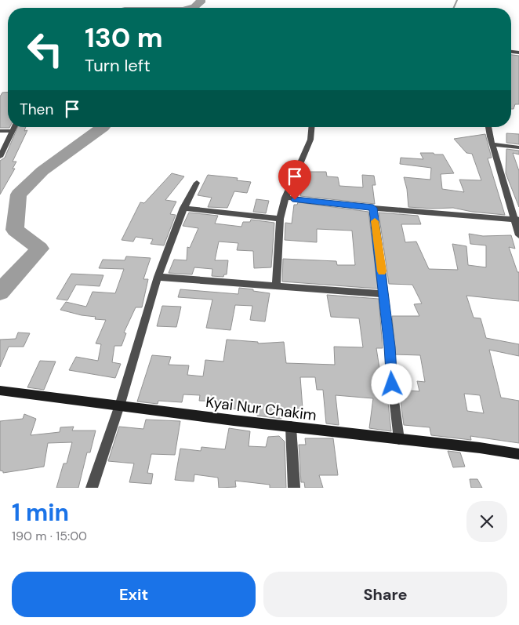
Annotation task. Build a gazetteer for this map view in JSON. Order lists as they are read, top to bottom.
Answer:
{
  "streets": {
    "street": ["Kyai Nur Chakim"]
  },
  "page": {
    "turn": ["130 m", "Turn left"],
    "then": "Then",
    "heading": ["1 min", "190 m · 15:00"],
    "buttons": ["Exit", "Share"]
  }
}
